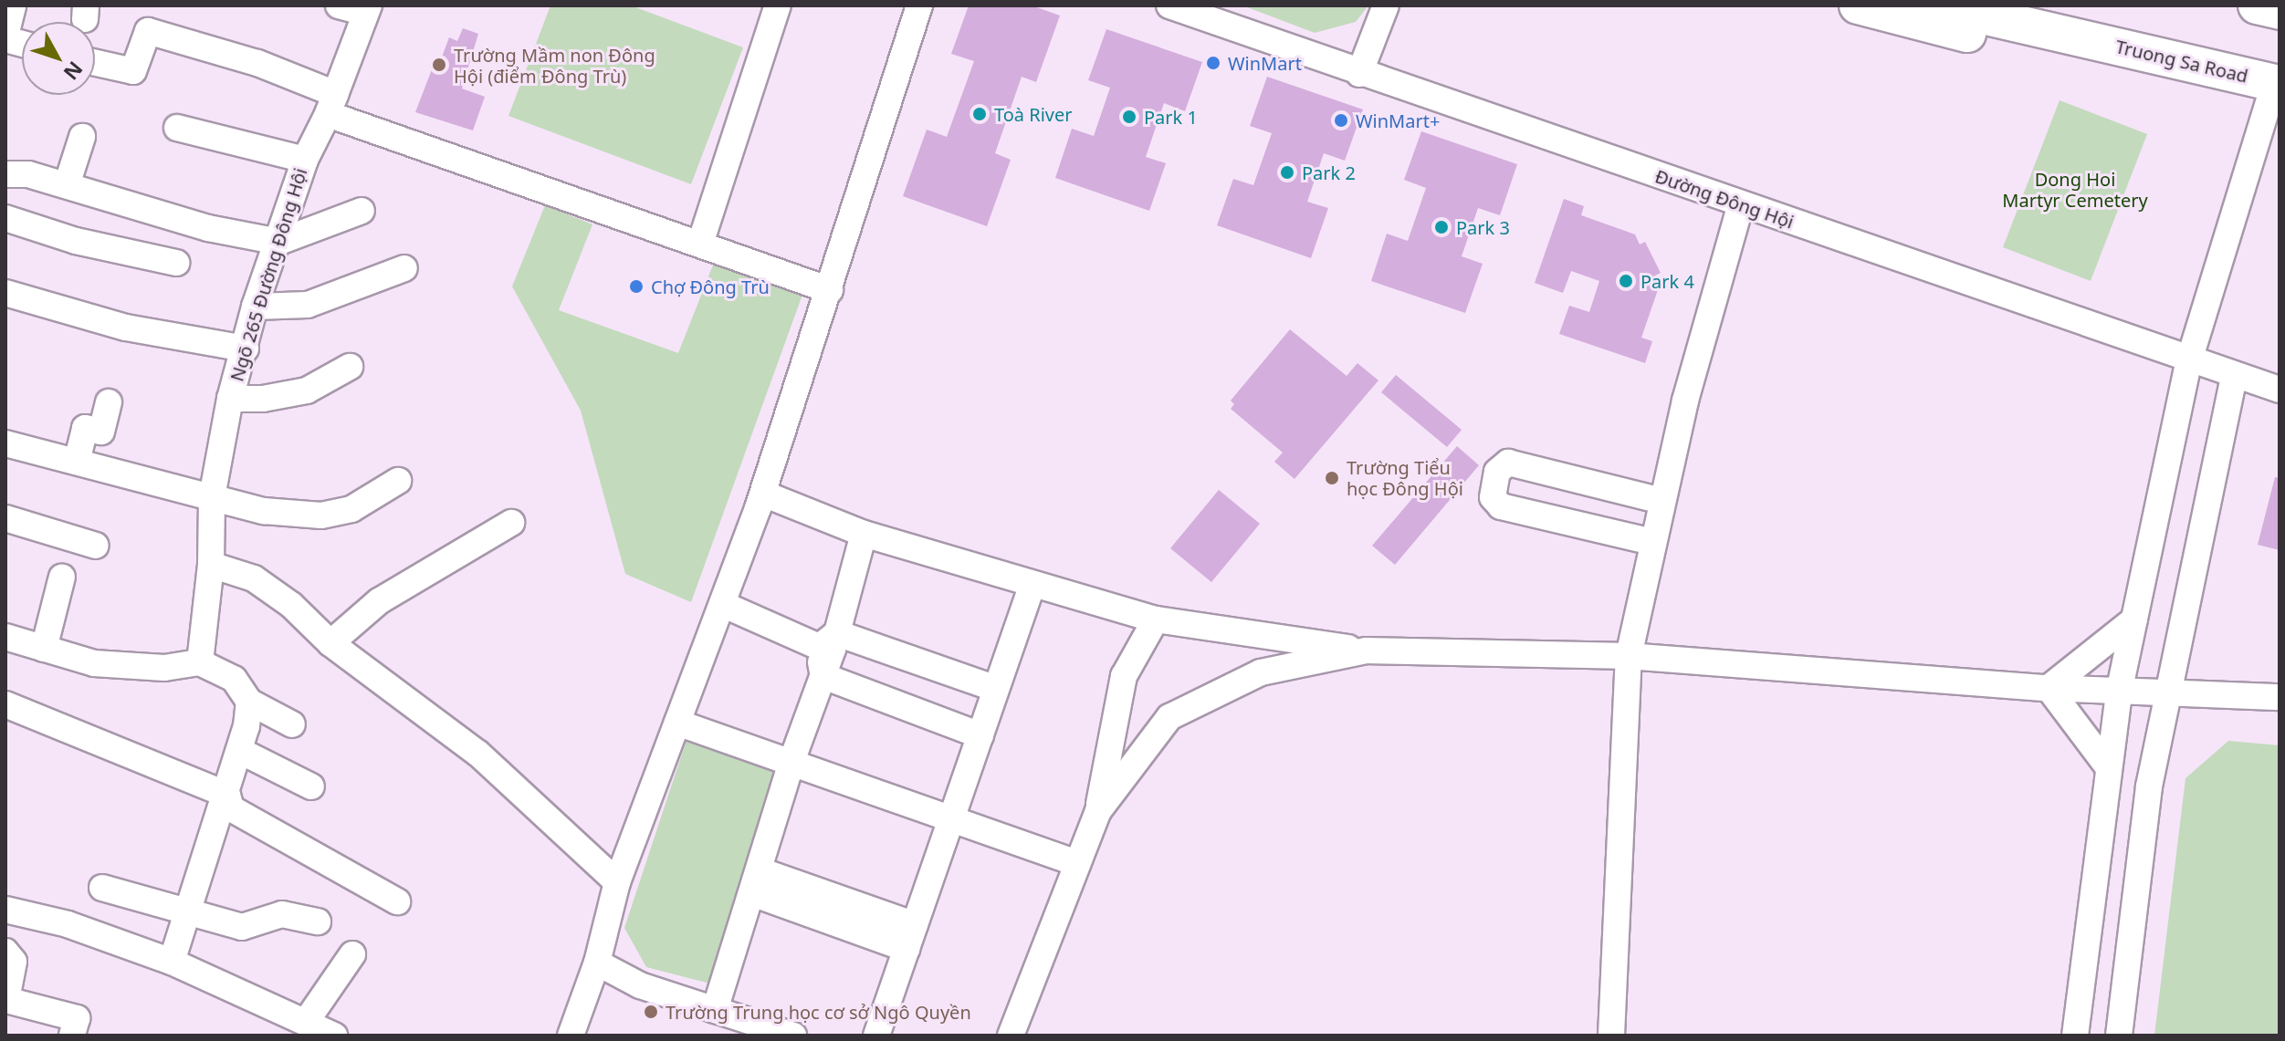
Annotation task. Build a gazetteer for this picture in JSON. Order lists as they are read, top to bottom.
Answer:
{
  "streets": {
    "highway": ["Truong Sa Road"],
    "street": ["Đường Đông Hội", "Ngõ 265 Đường Đông Hội"]
  },
  "parks": ["Dong Hoi Martyr Cemetery"],
  "places": [
    "WinMart",
    "Trường Mầm non Đông Hội (điểm Đông Trù)",
    "Toà River",
    "Park 1",
    "WinMart+",
    "Park 2",
    "Park 3",
    "Park 4",
    "Chợ Đông Trù",
    "Trường Tiểu học Đông Hội",
    "Trường Trung học cơ sở Ngô Quyền"
  ],
  "north": "bottom right"
}
